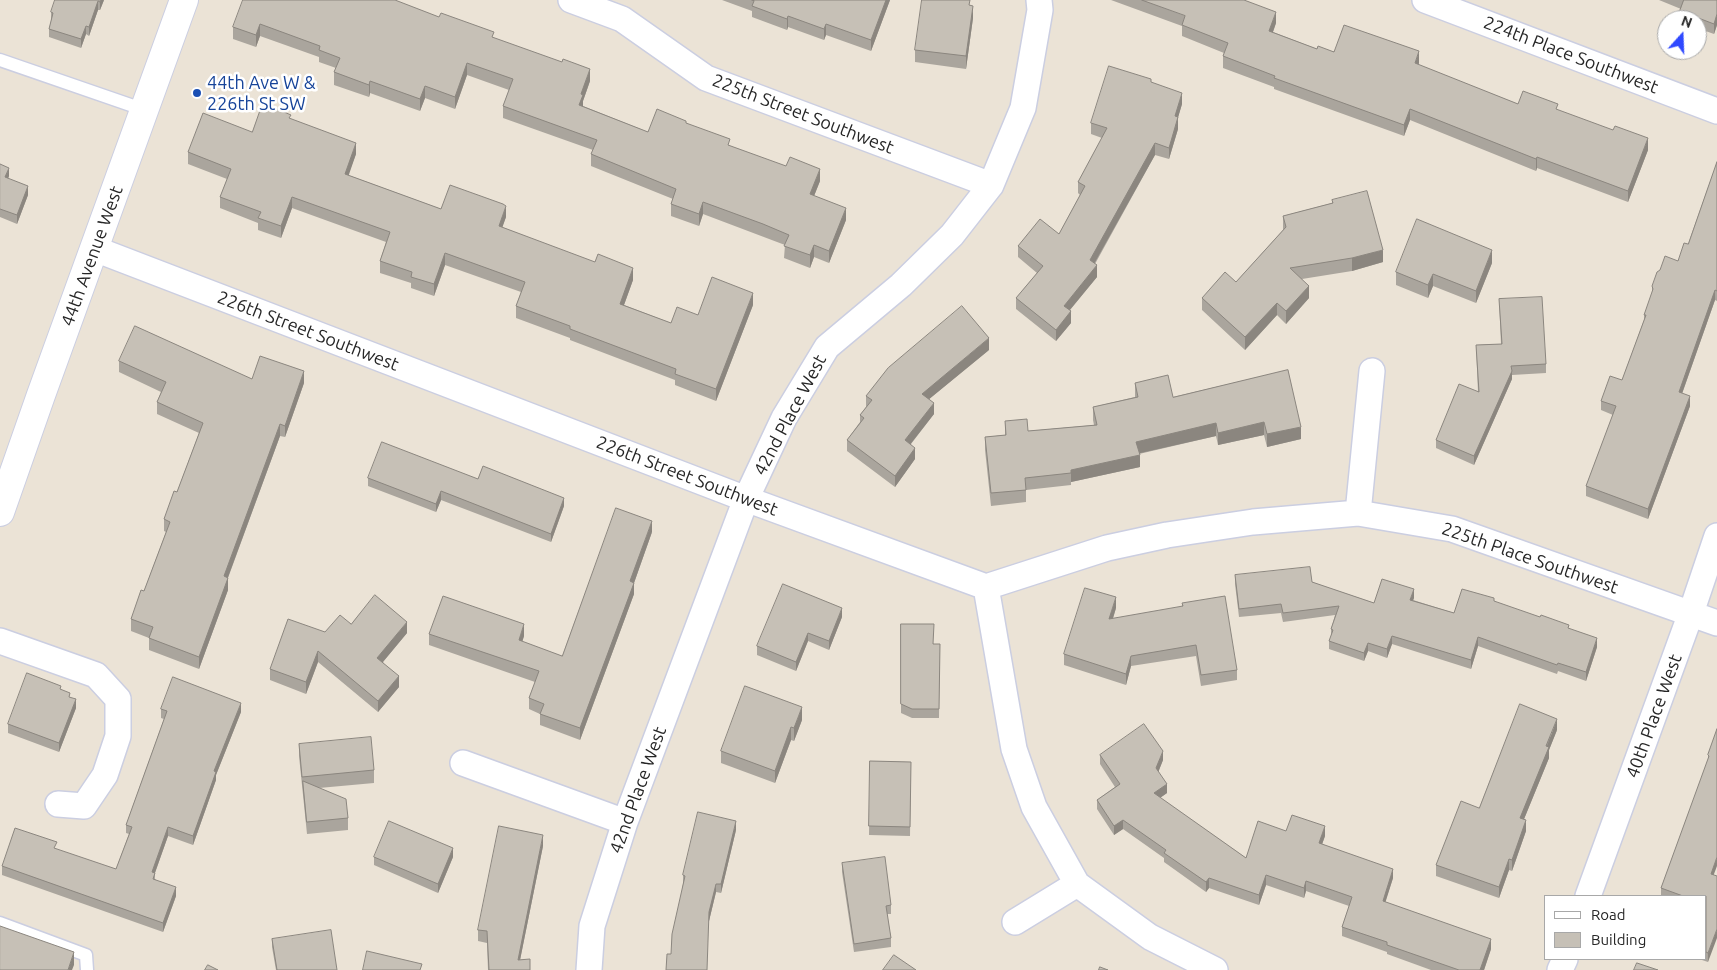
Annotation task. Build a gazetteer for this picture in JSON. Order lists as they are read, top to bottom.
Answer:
{
  "streets": {
    "main road": ["44th Avenue West"],
    "street": [
      "224th Place Southwest",
      "225th Street Southwest",
      "226th Street Southwest",
      "42nd Place West",
      "225th Place Southwest",
      "40th Place West"
    ]
  },
  "crossings": [
    ["225th Street Southwest", "42nd Place West"],
    ["44th Avenue West", "226th Street Southwest"],
    ["226th Street Southwest", "42nd Place West"],
    ["226th Street Southwest", "225th Place Southwest"],
    ["225th Place Southwest", "40th Place West"]
  ],
  "places": ["44th Ave W & 226th St SW"],
  "legend": ["Road", "Building"],
  "north": "top"
}
